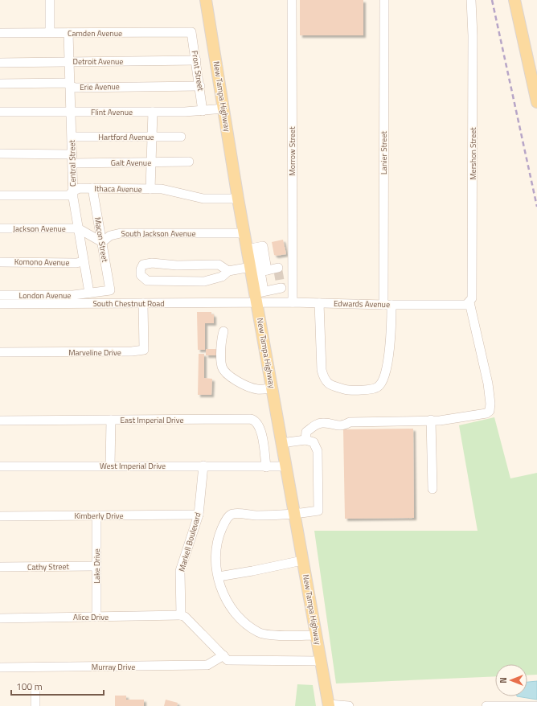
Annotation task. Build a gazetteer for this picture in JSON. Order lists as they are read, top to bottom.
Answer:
{
  "streets": {
    "main road": ["New Tampa Highway"],
    "street": [
      "Camden Avenue",
      "Detroit Avenue",
      "Front Street",
      "Erie Avenue",
      "Flint Avenue",
      "Hartford Avenue",
      "Morrow Street",
      "Lanier Street",
      "Mershon Street",
      "Galt Avenue",
      "Central Street",
      "Ithaca Avenue",
      "Jackson Avenue",
      "South Jackson Avenue",
      "Macon Street",
      "Komono Avenue",
      "London Avenue",
      "South Chestnut Road",
      "Edwards Avenue",
      "Marveline Drive",
      "East Imperial Drive",
      "West Imperial Drive",
      "Kimberly Drive",
      "Markell Boulevard",
      "Lake Drive",
      "Cathy Street",
      "Alice Drive",
      "Murray Drive"
    ]
  },
  "crossings": [
    ["Camden Avenue", "Front Street"],
    ["Camden Avenue", "Central Street"],
    ["Detroit Avenue", "Front Street"],
    ["Detroit Avenue", "Central Street"],
    ["Front Street", "Erie Avenue"],
    ["Front Street", "Flint Avenue"],
    ["Erie Avenue", "Central Street"],
    ["New Tampa Highway", "Flint Avenue"],
    ["New Tampa Highway", "Ithaca Avenue"],
    ["New Tampa Highway", "South Jackson Avenue"],
    ["New Tampa Highway", "South Chestnut Road"],
    ["New Tampa Highway", "Edwards Avenue"],
    ["New Tampa Highway", "West Imperial Drive"],
    ["Flint Avenue", "Central Street"],
    ["Hartford Avenue", "Central Street"],
    ["Morrow Street", "Edwards Avenue"],
    ["Lanier Street", "Edwards Avenue"],
    ["Mershon Street", "Edwards Avenue"],
    ["Galt Avenue", "Central Street"],
    ["Central Street", "Ithaca Avenue"],
    ["Central Street", "Jackson Avenue"],
    ["Central Street", "Komono Avenue"],
    ["Central Street", "London Avenue"],
    ["Ithaca Avenue", "Macon Street"],
    ["South Jackson Avenue", "Macon Street"],
    ["Macon Street", "London Avenue"],
    ["South Chestnut Road", "Edwards Avenue"],
    ["South Chestnut Road", "Marveline Drive"],
    ["East Imperial Drive", "West Imperial Drive"],
    ["West Imperial Drive", "Markell Boulevard"],
    ["Kimberly Drive", "Markell Boulevard"],
    ["Kimberly Drive", "Lake Drive"],
    ["Markell Boulevard", "Alice Drive"],
    ["Lake Drive", "Cathy Street"],
    ["Lake Drive", "Alice Drive"]
  ],
  "scale_bar": "100 m",
  "north": "left"
}
